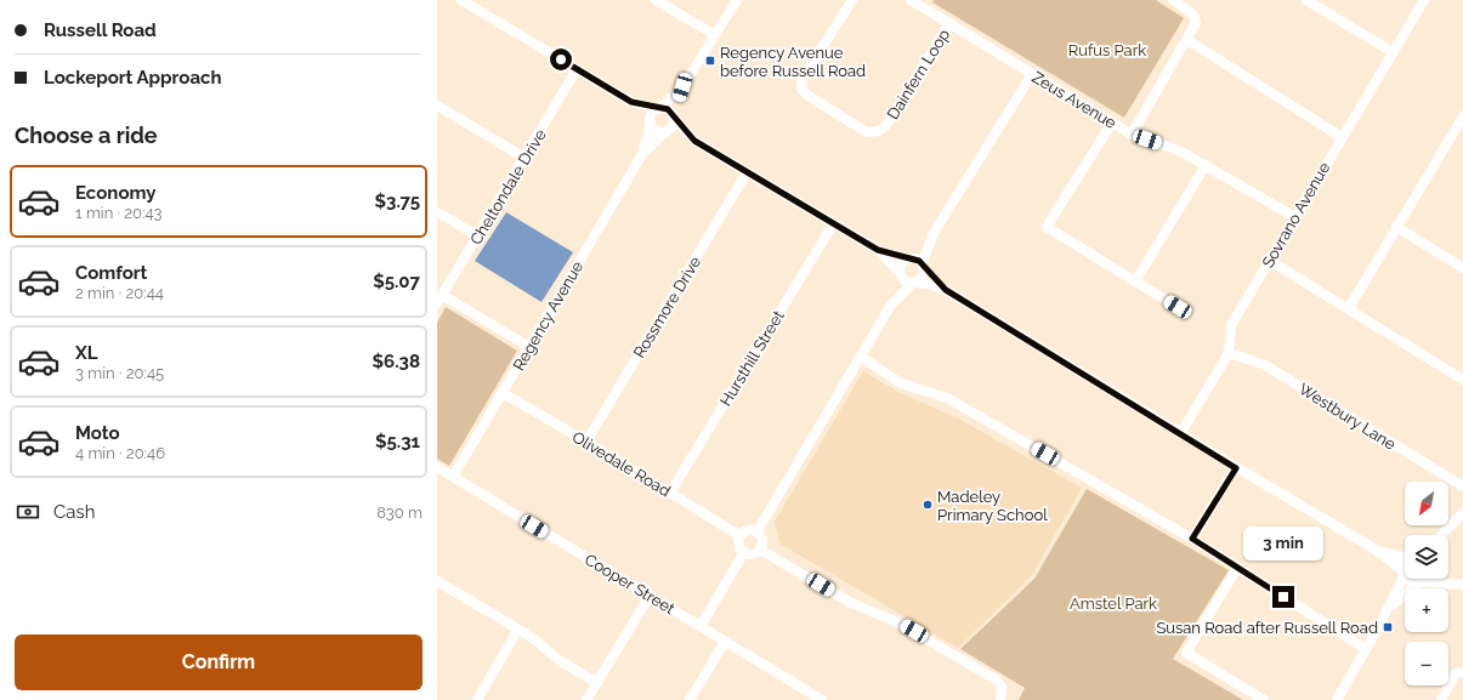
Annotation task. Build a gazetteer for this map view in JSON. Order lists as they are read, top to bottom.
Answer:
{
  "streets": {
    "street": [
      "Dainfern Loop",
      "Zeus Avenue",
      "Cheltondale Drive",
      "Sovrano Avenue",
      "Rossmore Drive",
      "Regency Avenue",
      "Hursthill Street",
      "Westbury Lane",
      "Olivedale Road",
      "Cooper Street"
    ]
  },
  "crossings": [
    ["Dainfern Loop", "Zeus Avenue"],
    ["Zeus Avenue", "Sovrano Avenue"],
    ["Sovrano Avenue", "Westbury Lane"],
    ["Rossmore Drive", "Olivedale Road"],
    ["Regency Avenue", "Olivedale Road"],
    ["Regency Avenue", "Cooper Street"],
    ["Hursthill Street", "Olivedale Road"]
  ],
  "parks": ["Rufus Park", "Amstel Park"],
  "places": {
    "transit": ["Regency Avenue before Russell Road", "Susan Road after Russell Road"],
    "other": ["Madeley Primary School"]
  },
  "north": "bottom left",
  "page": {
    "banner": ["Russell Road", "Lockeport Approach"],
    "heading": "Choose a ride",
    "list": [
      {
        "name": "Economy",
        "note": "1 min · 20:43",
        "value": "$3.75"
      },
      {
        "name": "Comfort",
        "note": "2 min · 20:44",
        "value": "$5.07"
      },
      {
        "name": "XL",
        "note": "3 min · 20:45",
        "value": "$6.38"
      },
      {
        "name": "Moto",
        "note": "4 min · 20:46",
        "value": "$5.31"
      }
    ],
    "map_buttons": ["+", "−"],
    "pay": ["Cash", "830 m"],
    "bubble": "3 min",
    "buttons": "Confirm"
  }
}
